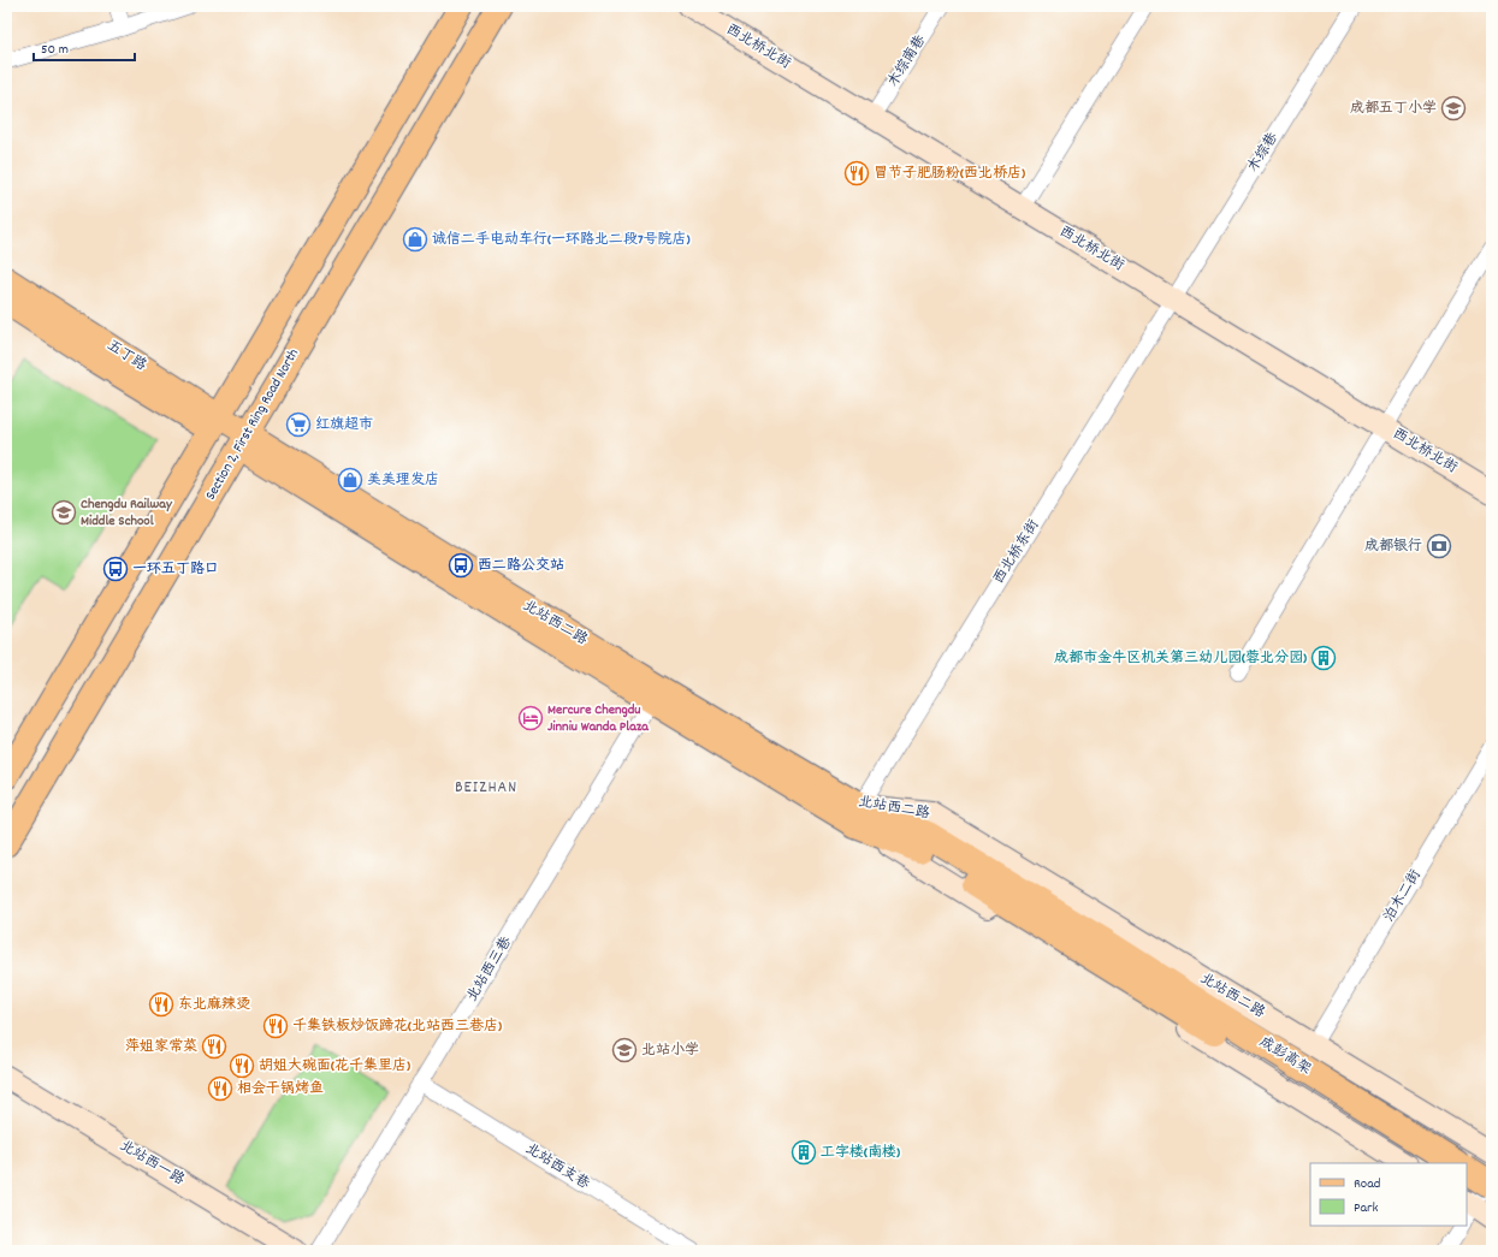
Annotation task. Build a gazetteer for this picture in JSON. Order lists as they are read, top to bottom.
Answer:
{
  "streets": {
    "highway": ["成彭高架"],
    "main road": ["五丁路", "Section 2, First Ring Road North", "北站西二路"],
    "street": [
      "西北桥北街",
      "木综南巷",
      "木综巷",
      "西北桥东街",
      "泊木二街",
      "北站西三巷",
      "北站西一路",
      "北站西支巷"
    ]
  },
  "crossings": [
    ["西北桥北街", "木综南巷"],
    ["西北桥北街", "木综巷"],
    ["西北桥北街", "西北桥东街"],
    ["木综巷", "西北桥东街"],
    ["五丁路", "Section 2, First Ring Road North"],
    ["五丁路", "北站西二路"],
    ["Section 2, First Ring Road North", "北站西二路"],
    ["西北桥东街", "北站西二路"],
    ["北站西二路", "泊木二街"],
    ["北站西二路", "北站西三巷"],
    ["北站西三巷", "北站西支巷"]
  ],
  "districts": ["BEIZHAN"],
  "places": {
    "school or university": ["成都五丁小学", "Chengdu Railway Middle School", "北站小学"],
    "restaurant": [
      "冒节子肥肠粉(西北桥店)",
      "东北麻辣烫",
      "千集铁板炒饭蹄花(北站西三巷店)",
      "萍姐家常菜",
      "胡姐大碗面(花千集里店)",
      "相会干锅烤鱼"
    ],
    "shop": ["诚信二手电动车行(一环路北二段7号院店)", "美美理发店"],
    "supermarket": ["红旗超市"],
    "bank": ["成都银行"],
    "bus stop": ["西二路公交站", "一环五丁路口"],
    "building": ["成都市金牛区机关第三幼儿园(蓉北分园)", "工字楼(南楼)"],
    "hotel": ["Mercure Chengdu Jinniu Wanda Plaza"]
  },
  "legend": ["Road", "Park"],
  "scale_bar": "50 m"
}
